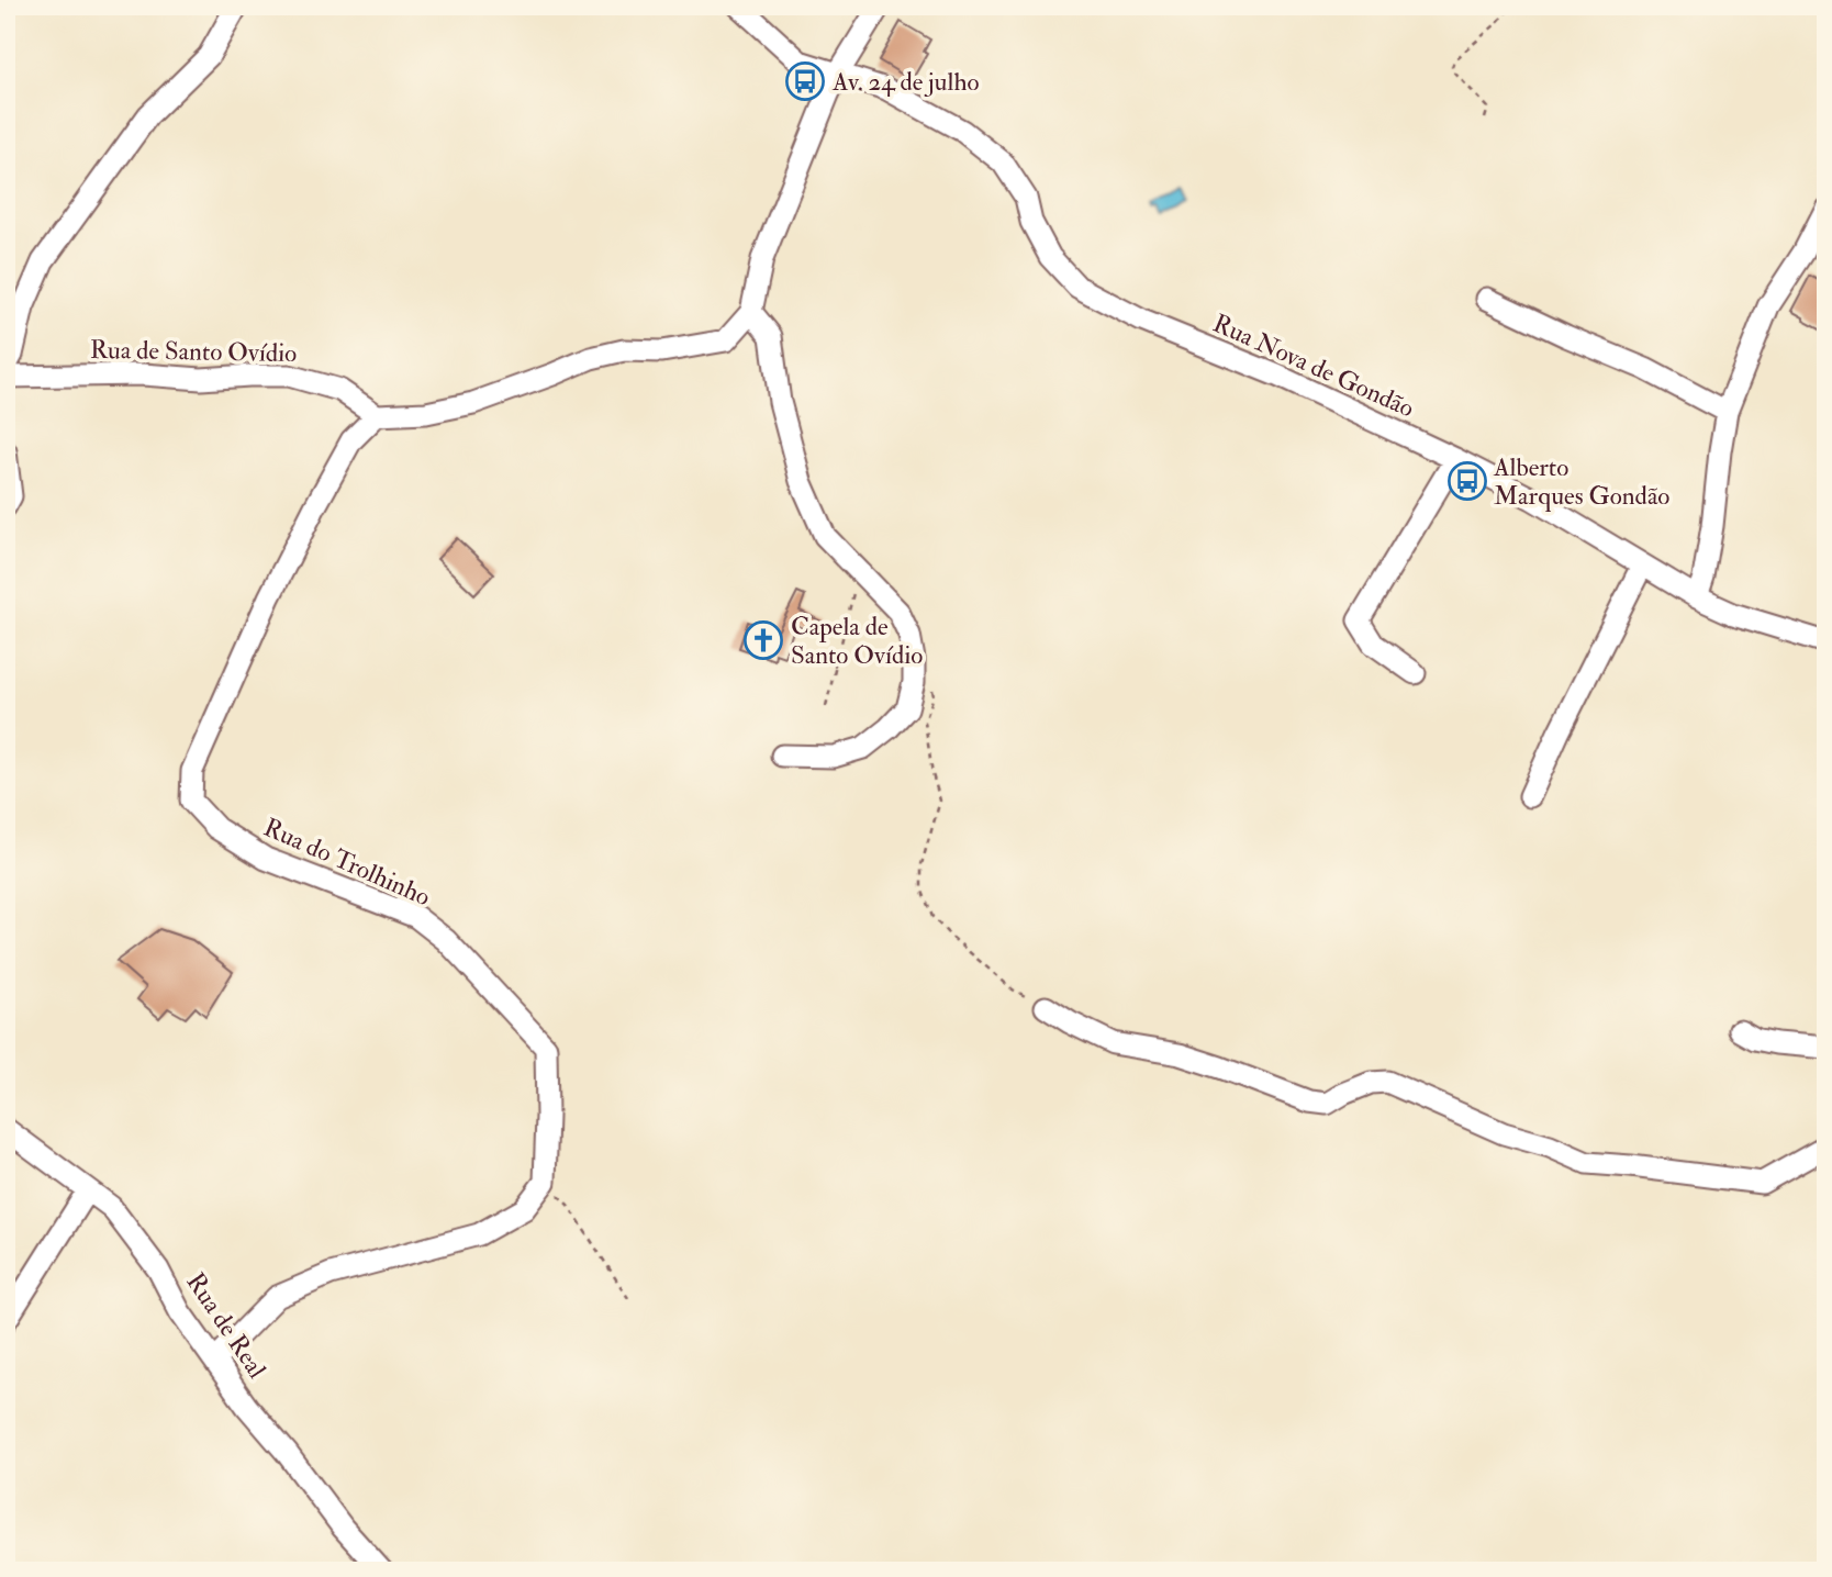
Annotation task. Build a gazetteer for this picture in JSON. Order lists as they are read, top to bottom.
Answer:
{
  "streets": {
    "street": [
      "Rua de Santo Ovídio",
      "Rua Nova de Gondão",
      "Rua do Trolhinho",
      "Rua de Real"
    ]
  },
  "crossings": [
    ["Rua de Santo Ovídio", "Rua do Trolhinho"]
  ],
  "places": {
    "bus stop": ["Av. 24 de julho", "Alberto Marques Gondão"],
    "church": ["Capela de Santo Ovídio"]
  }
}
